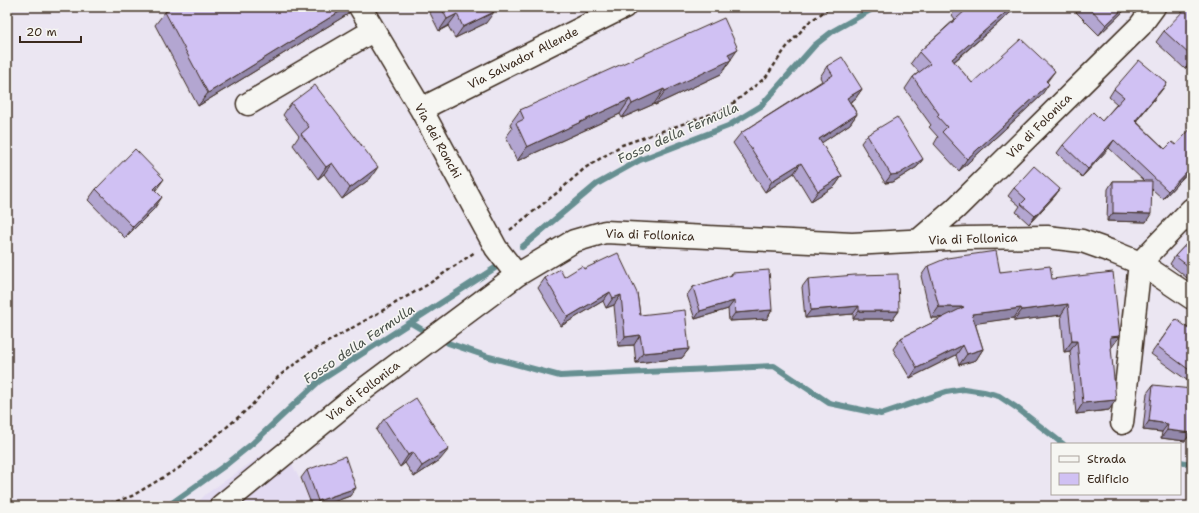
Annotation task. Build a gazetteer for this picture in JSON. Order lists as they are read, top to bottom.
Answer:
{
  "streets": {
    "street": [
      "Via Salvador Allende",
      "Via di Folonica",
      "Via dei Ronchi",
      "Via di Follonica"
    ]
  },
  "crossings": [
    ["Via Salvador Allende", "Via dei Ronchi"],
    ["Via di Folonica", "Via di Follonica"],
    ["Via dei Ronchi", "Via di Follonica"]
  ],
  "water": ["Fosso della Fermulla"],
  "legend": ["Strada", "Edificio"],
  "scale_bar": "20 m"
}
